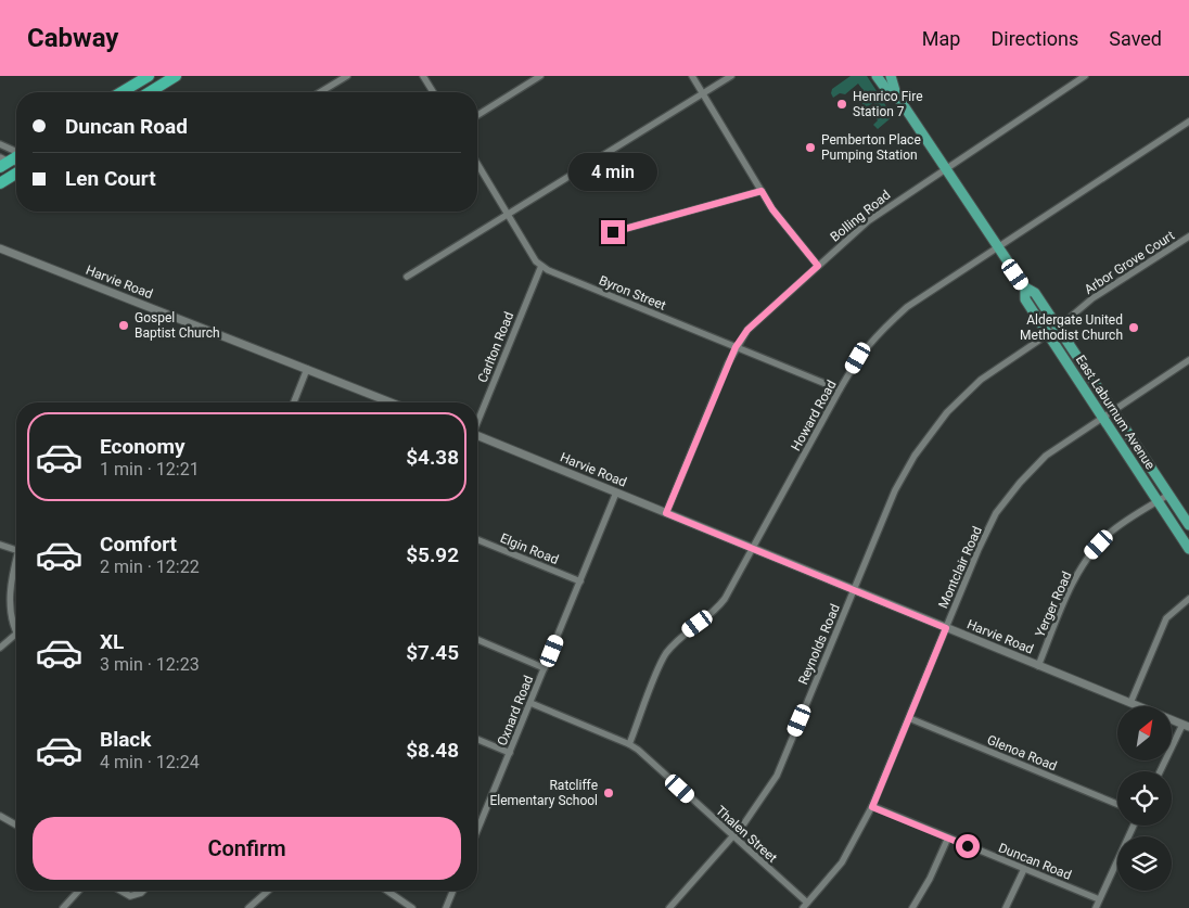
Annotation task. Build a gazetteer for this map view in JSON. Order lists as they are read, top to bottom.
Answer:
{
  "streets": {
    "main road": ["East Laburnum Avenue"],
    "street": [
      "Bolling Road",
      "Arbor Grove Court",
      "Harvie Road",
      "Byron Street",
      "Carlton Road",
      "Howard Road",
      "Elgin Road",
      "Montclair Road",
      "Yerger Road",
      "Reynolds Road",
      "Oxnard Road",
      "Glenoa Road",
      "Thalen Street",
      "Duncan Road"
    ]
  },
  "crossings": [
    ["Bolling Road", "Harvie Road"],
    ["Bolling Road", "Byron Street"],
    ["Bolling Road", "East Laburnum Avenue"],
    ["Arbor Grove Court", "East Laburnum Avenue"],
    ["Arbor Grove Court", "Reynolds Road"],
    ["Harvie Road", "Howard Road"],
    ["Harvie Road", "Montclair Road"],
    ["Harvie Road", "Yerger Road"],
    ["Harvie Road", "Reynolds Road"],
    ["Harvie Road", "Oxnard Road"],
    ["Byron Street", "Carlton Road"],
    ["Byron Street", "Howard Road"],
    ["East Laburnum Avenue", "Howard Road"],
    ["East Laburnum Avenue", "Montclair Road"],
    ["East Laburnum Avenue", "Yerger Road"],
    ["East Laburnum Avenue", "Reynolds Road"],
    ["Howard Road", "Thalen Street"],
    ["Elgin Road", "Oxnard Road"],
    ["Montclair Road", "Glenoa Road"],
    ["Montclair Road", "Thalen Street"],
    ["Montclair Road", "Duncan Road"],
    ["Reynolds Road", "Thalen Street"],
    ["Oxnard Road", "Thalen Street"]
  ],
  "places": [
    "Henrico Fire Station 7",
    "Pemberton Place Pumping Station",
    "Gospel Baptist Church",
    "Aldergate United Methodist Church",
    "Ratcliffe Elementary School"
  ],
  "north": "top right",
  "page": {
    "header": "Cabway",
    "nav": ["Map", "Directions", "Saved"],
    "banner": ["Duncan Road", "Len Court"],
    "bubble": "4 min",
    "list": [
      {
        "name": "Economy",
        "note": "1 min · 12:21",
        "value": "$4.38"
      },
      {
        "name": "Comfort",
        "note": "2 min · 12:22",
        "value": "$5.92"
      },
      {
        "name": "XL",
        "note": "3 min · 12:23",
        "value": "$7.45"
      },
      {
        "name": "Black",
        "note": "4 min · 12:24",
        "value": "$8.48"
      }
    ],
    "buttons": "Confirm"
  }
}
